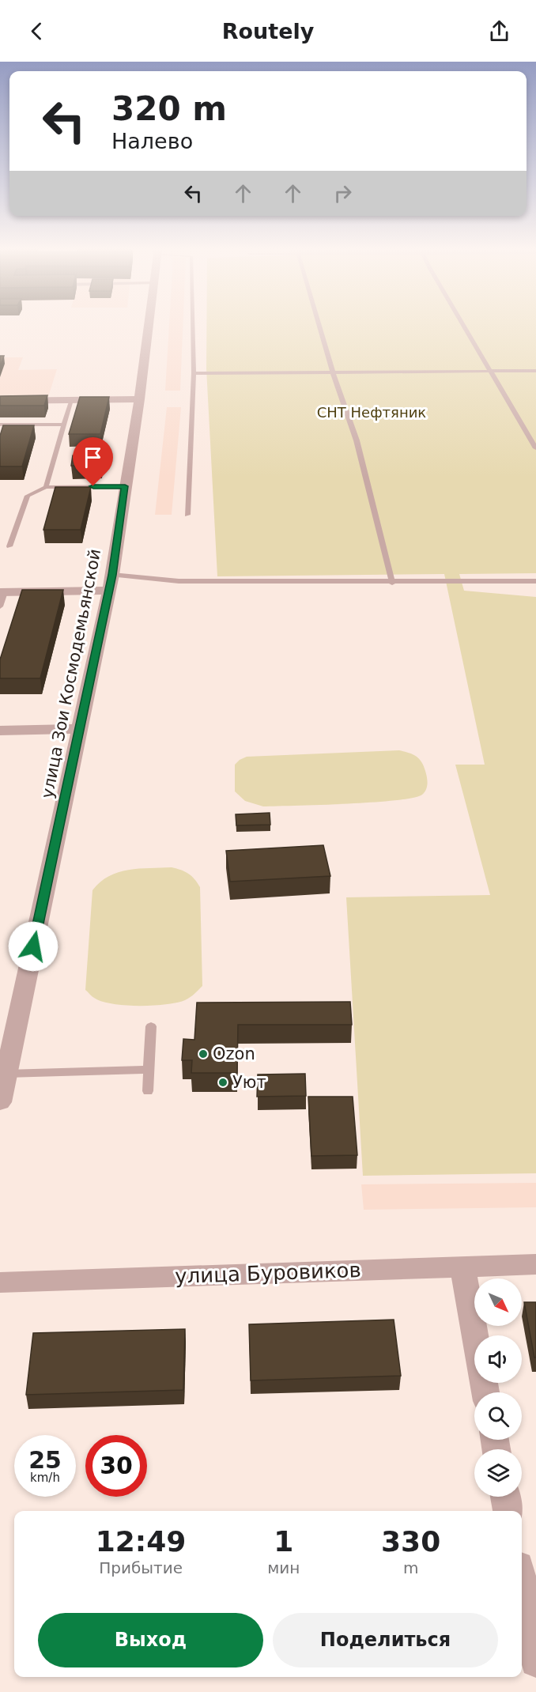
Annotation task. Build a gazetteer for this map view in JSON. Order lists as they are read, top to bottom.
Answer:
{
  "streets": {
    "street": ["улица Зои Космодемьянской", "улица Буровиков"]
  },
  "parks": ["СНТ Нефтяник"],
  "places": ["Ozon", "Уют"],
  "north": "bottom right",
  "page": {
    "header": "Routely",
    "turn": ["320 m", "Налево"],
    "speed": "25 km/h",
    "limit": "30",
    "eta": [
      "12:49",
      "Прибытие",
      "1",
      "мин",
      "330",
      "m"
    ],
    "buttons": ["Выход", "Поделиться"]
  }
}
